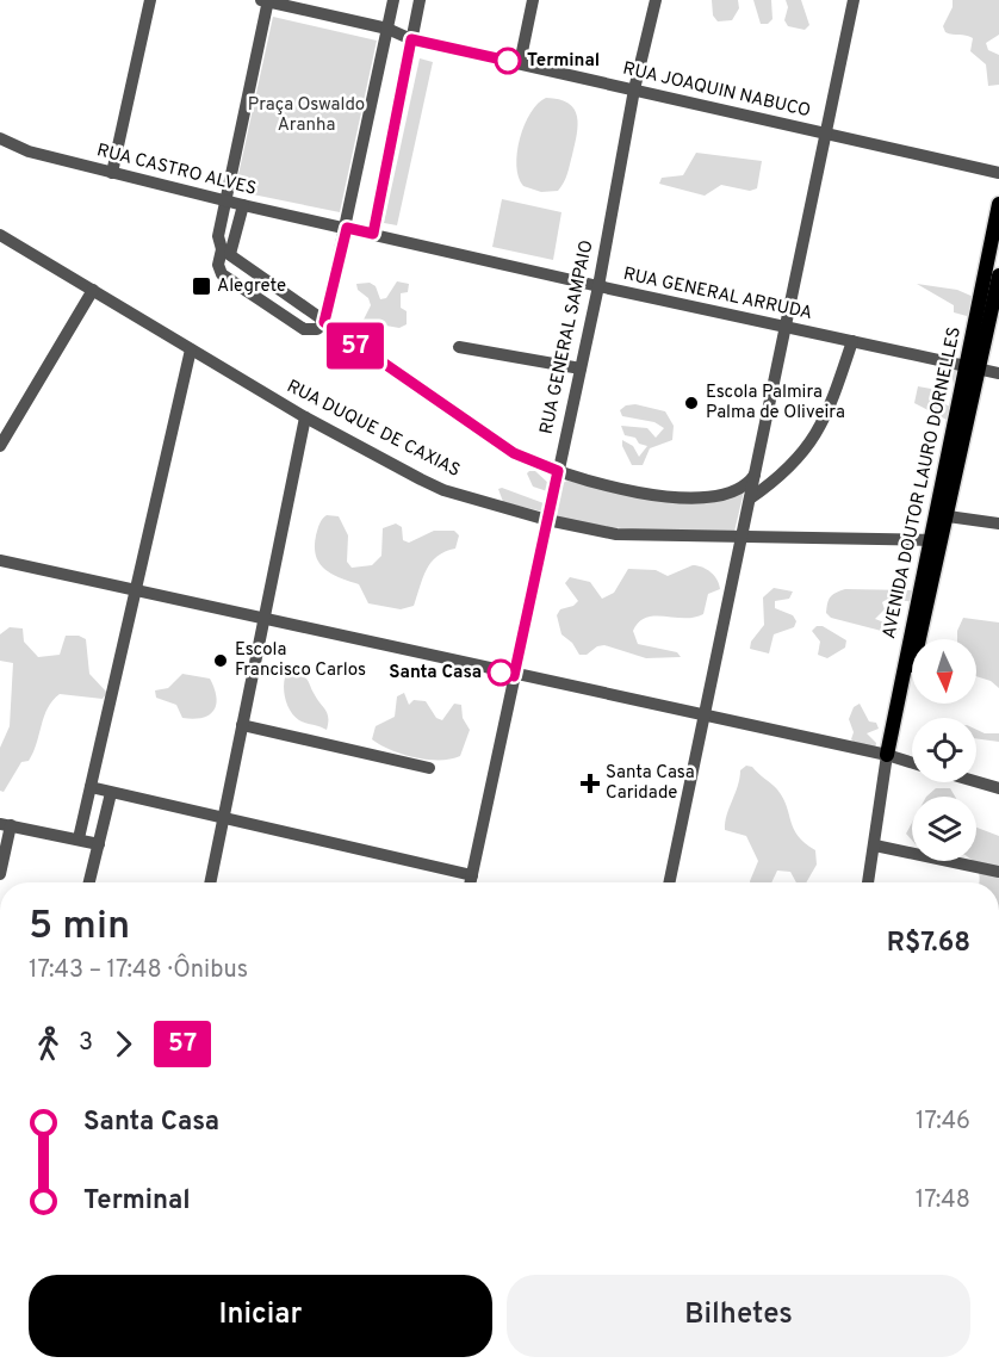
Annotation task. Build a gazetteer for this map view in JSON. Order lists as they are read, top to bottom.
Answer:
{
  "streets": {
    "main road": ["AVENIDA DOUTOR LAURO DORNELLES"],
    "street": [
      "RUA JOAQUIN NABUCO",
      "RUA CASTRO ALVES",
      "RUA GENERAL ARRUDA",
      "RUA GENERAL SAMPAIO",
      "RUA DUQUE DE CAXIAS"
    ]
  },
  "crossings": [
    ["RUA JOAQUIN NABUCO", "RUA GENERAL SAMPAIO"],
    ["RUA CASTRO ALVES", "RUA GENERAL ARRUDA"],
    ["RUA GENERAL ARRUDA", "RUA GENERAL SAMPAIO"],
    ["RUA GENERAL ARRUDA", "AVENIDA DOUTOR LAURO DORNELLES"],
    ["RUA GENERAL SAMPAIO", "RUA DUQUE DE CAXIAS"],
    ["RUA DUQUE DE CAXIAS", "AVENIDA DOUTOR LAURO DORNELLES"]
  ],
  "parks": ["Praça Oswaldo Aranha"],
  "places": {
    "other": [
      "Terminal",
      "Escola Palmira Palma de Oliveira",
      "Escola Francisco Carlos",
      "Santa Casa"
    ],
    "transit": ["Alegrete"],
    "health": ["Santa Casa Caridade"]
  },
  "lines": ["bus line 57"],
  "north": "bottom",
  "page": {
    "on_map": "57",
    "heading": ["5 min", "17:43 – 17:48 · Ônibus", "R$7.68"],
    "legs": ["3", "57"],
    "list": [
      {
        "name": "Santa Casa",
        "value": "17:46"
      },
      {
        "name": "Terminal",
        "value": "17:48"
      }
    ],
    "buttons": ["Iniciar", "Bilhetes"]
  }
}
